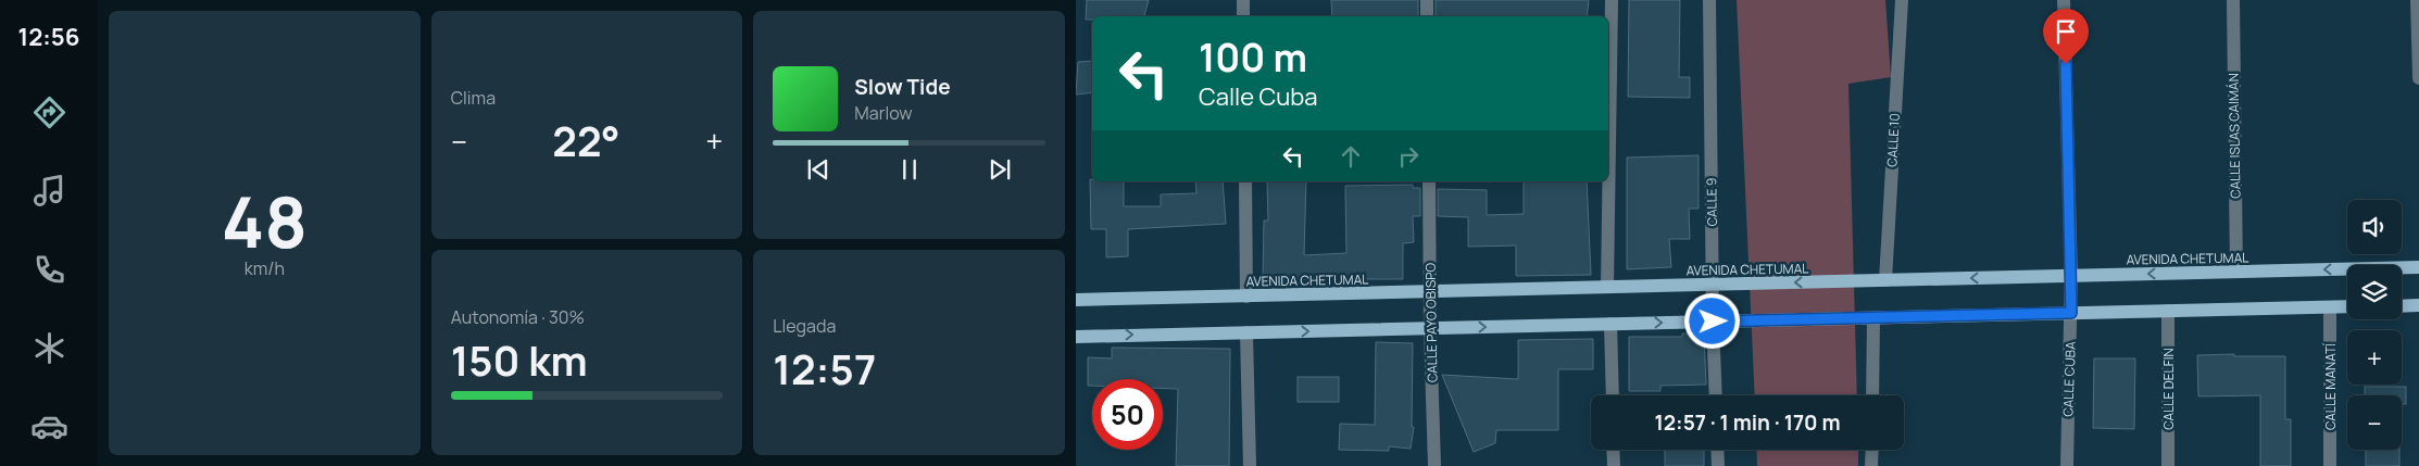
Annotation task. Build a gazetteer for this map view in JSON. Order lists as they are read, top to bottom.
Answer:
{
  "streets": {
    "main road": ["AVENIDA CHETUMAL"],
    "street": [
      "CALLE ISLAS CAIMÁN",
      "CALLE 10",
      "CALLE 9",
      "CALLE PAYO OBISPO",
      "CALLE CUBA",
      "CALLE MANATÍ",
      "CALLE DELFIN"
    ]
  },
  "crossings": [
    ["CALLE ISLAS CAIMÁN", "AVENIDA CHETUMAL"],
    ["CALLE 10", "AVENIDA CHETUMAL"],
    ["CALLE 9", "AVENIDA CHETUMAL"],
    ["AVENIDA CHETUMAL", "CALLE PAYO OBISPO"],
    ["AVENIDA CHETUMAL", "CALLE CUBA"]
  ],
  "page": {
    "tabs": "12:56",
    "tile": [
      ["48", "km/h"],
      "Clima",
      ["Autonomía · 30%", "150 km"],
      ["Llegada", "12:57"]
    ],
    "turn": ["100 m", "Calle Cuba"],
    "song": ["Slow Tide", "Marlow"],
    "heat": ["−", "22°", "+"],
    "map_buttons": ["+", "−"],
    "limit": "50",
    "trip": "12:57 · 1 min · 170 m"
  }
}
